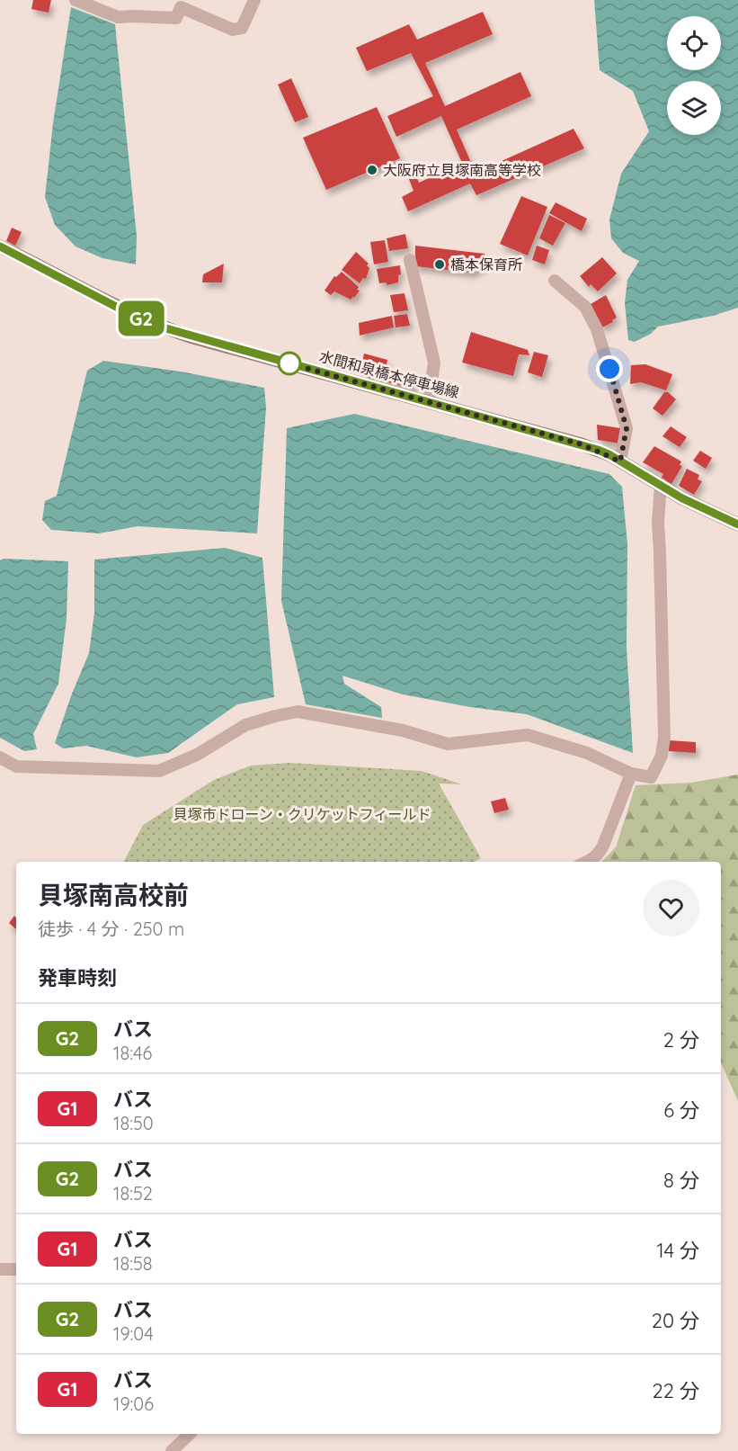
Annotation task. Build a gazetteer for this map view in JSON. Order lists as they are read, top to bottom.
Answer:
{
  "streets": {
    "main road": ["水間和泉橋本停車場線"]
  },
  "parks": ["貝塚市ドローン・クリケットフィールド"],
  "places": ["大阪府立貝塚南高等学校", "橋本保育所"],
  "lines": ["bus line G2"],
  "page": {
    "on_map": "G2",
    "heading": [
      ["貝塚南高校前", "徒歩 · 4 分 · 250 m"],
      "発車時刻"
    ],
    "list": [
      {
        "mark": "G2",
        "name": "バス",
        "note": "18:46",
        "value": "2 分"
      },
      {
        "mark": "G1",
        "name": "バス",
        "note": "18:50",
        "value": "6 分"
      },
      {
        "mark": "G2",
        "name": "バス",
        "note": "18:52",
        "value": "8 分"
      },
      {
        "mark": "G1",
        "name": "バス",
        "note": "18:58",
        "value": "14 分"
      },
      {
        "mark": "G2",
        "name": "バス",
        "note": "19:04",
        "value": "20 分"
      },
      {
        "mark": "G1",
        "name": "バス",
        "note": "19:06",
        "value": "22 分"
      }
    ]
  }
}
